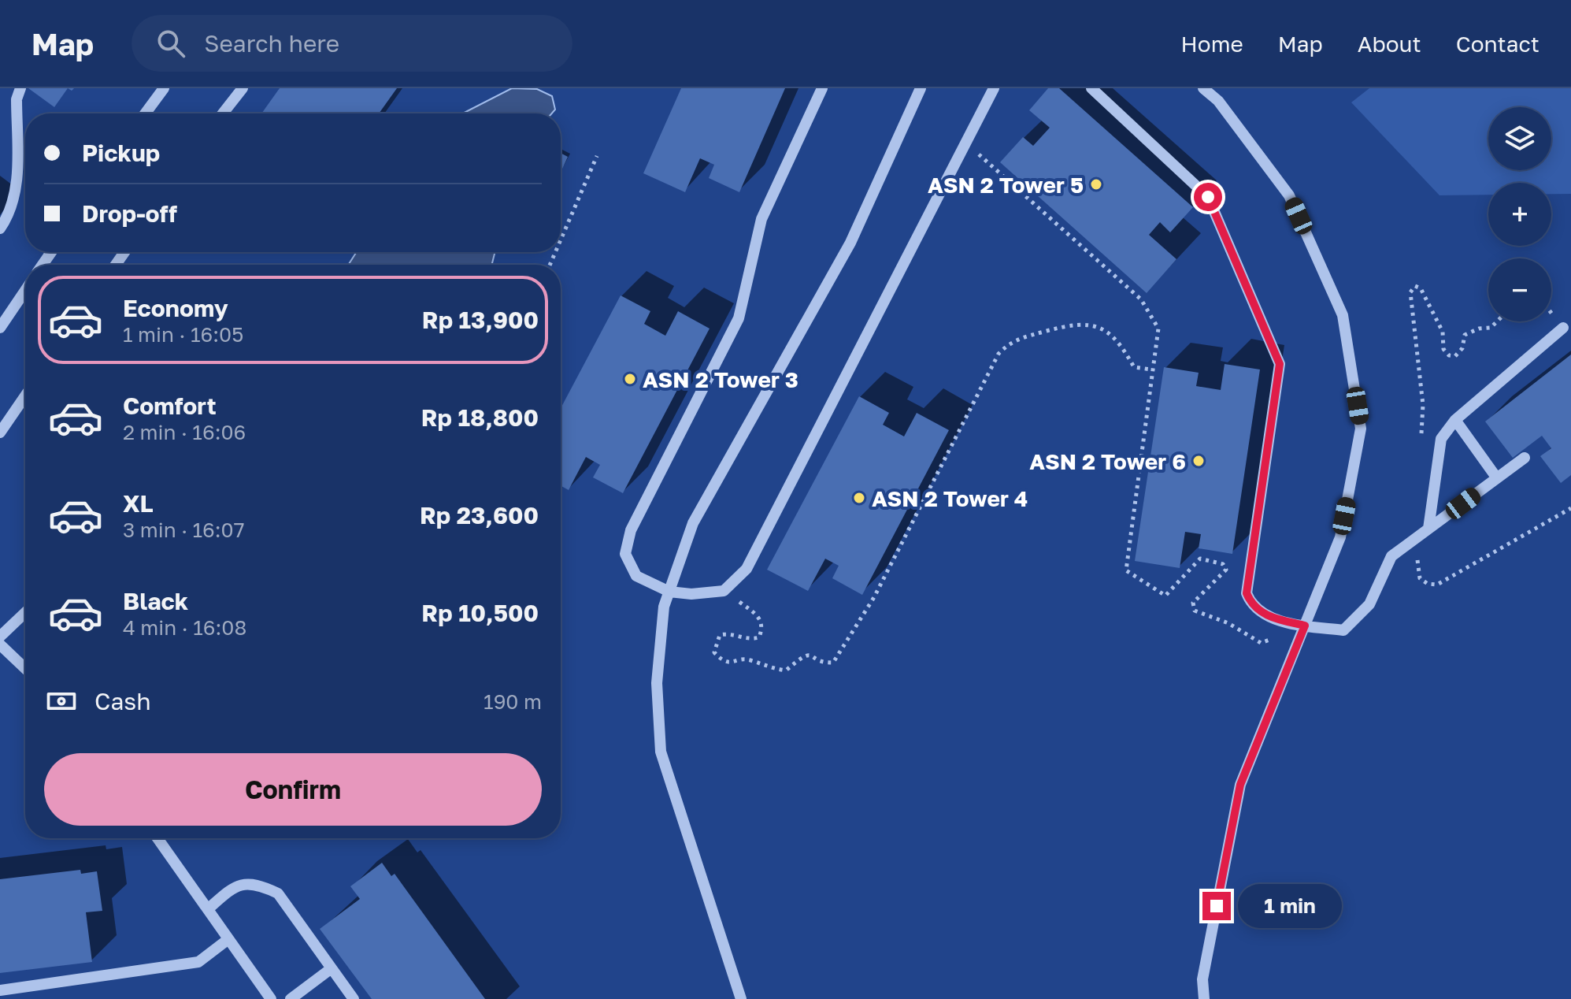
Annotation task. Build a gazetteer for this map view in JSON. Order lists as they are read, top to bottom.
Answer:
{
  "places": [
    "ASN 2 Tower 5",
    "ASN 2 Tower 3",
    "ASN 2 Tower 6",
    "ASN 2 Tower 4"
  ],
  "page": {
    "header": "Map",
    "search": "Search here",
    "nav": [
      "Home",
      "Map",
      "About",
      "Contact"
    ],
    "map_buttons": ["+", "−"],
    "banner": ["Pickup", "Drop-off"],
    "list": [
      {
        "name": "Economy",
        "note": "1 min · 16:05",
        "value": "Rp 13,900"
      },
      {
        "name": "Comfort",
        "note": "2 min · 16:06",
        "value": "Rp 18,800"
      },
      {
        "name": "XL",
        "note": "3 min · 16:07",
        "value": "Rp 23,600"
      },
      {
        "name": "Black",
        "note": "4 min · 16:08",
        "value": "Rp 10,500"
      }
    ],
    "pay": ["Cash", "190 m"],
    "buttons": "Confirm",
    "bubble": "1 min"
  }
}
